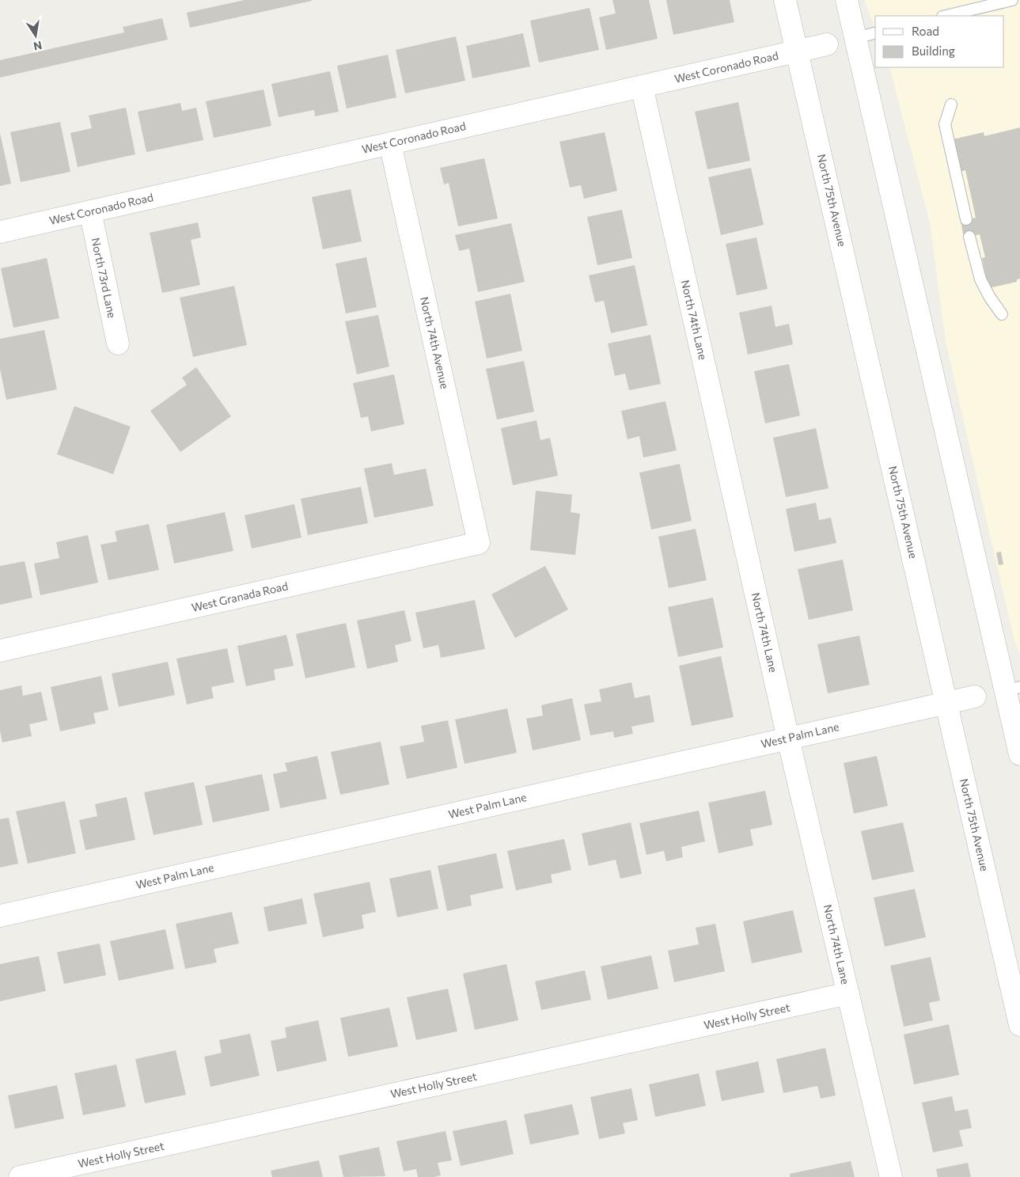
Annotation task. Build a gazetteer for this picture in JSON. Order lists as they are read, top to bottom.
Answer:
{
  "streets": {
    "street": [
      "West Coronado Road",
      "North 75th Avenue",
      "North 73rd Lane",
      "North 74th Lane",
      "North 74th Avenue",
      "West Granada Road",
      "West Palm Lane",
      "West Holly Street"
    ]
  },
  "crossings": [
    ["West Coronado Road", "North 75th Avenue"],
    ["West Coronado Road", "North 73rd Lane"],
    ["West Coronado Road", "North 74th Lane"],
    ["West Coronado Road", "North 74th Avenue"],
    ["North 75th Avenue", "West Palm Lane"],
    ["North 74th Lane", "West Palm Lane"],
    ["North 74th Lane", "West Holly Street"],
    ["North 74th Avenue", "West Granada Road"]
  ],
  "legend": ["Road", "Building"],
  "north": "bottom"
}
